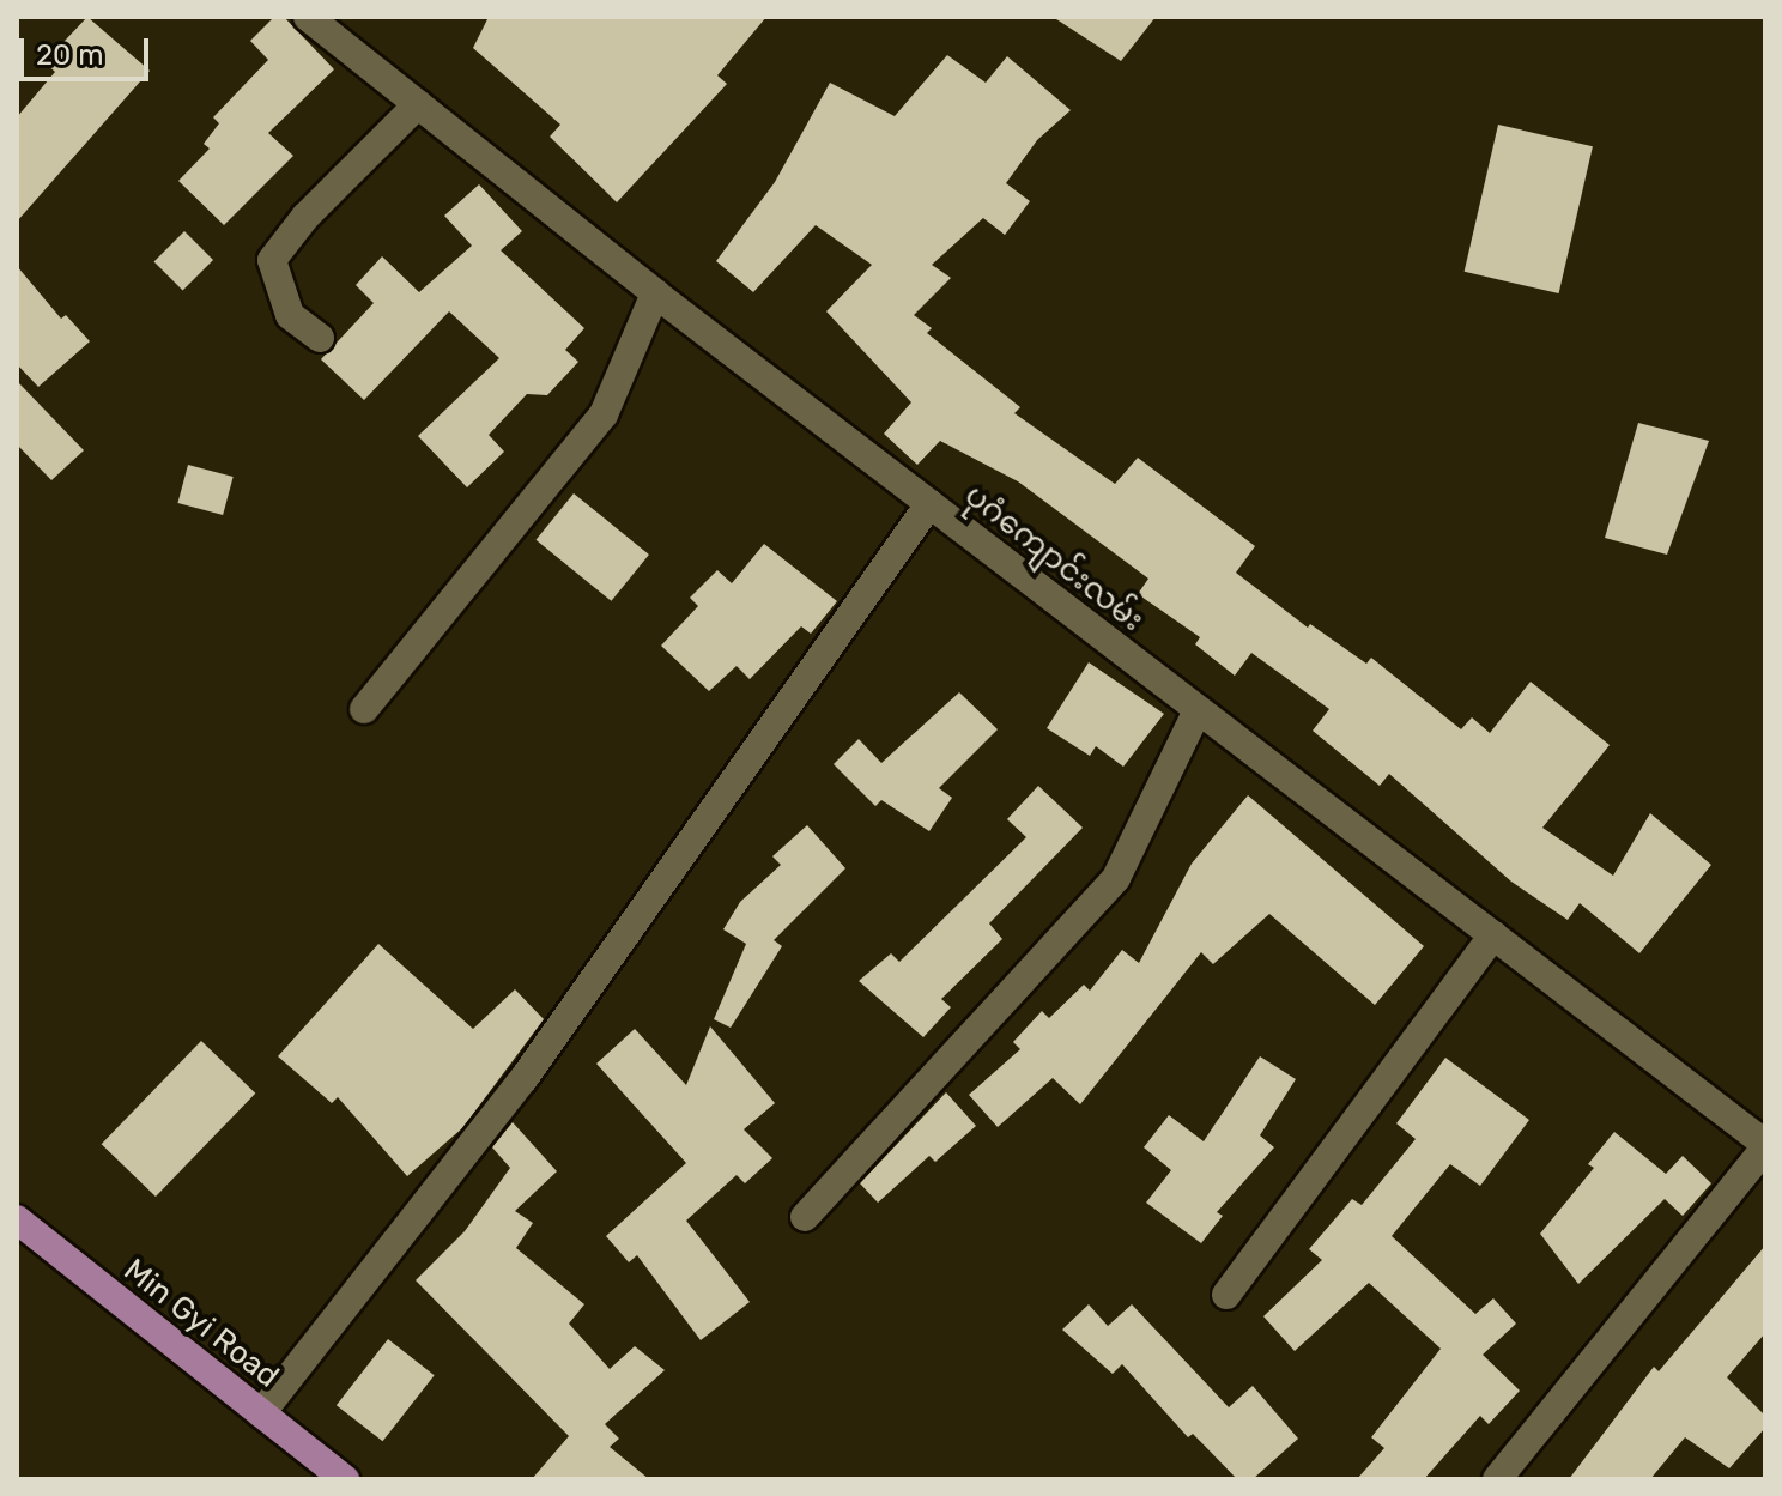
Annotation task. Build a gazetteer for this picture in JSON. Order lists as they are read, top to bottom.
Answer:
{
  "streets": {
    "main road": ["Min Gyi Road"],
    "street": ["ပုဂံကျောင်းလမ်း"]
  },
  "scale_bar": "20 m"
}
